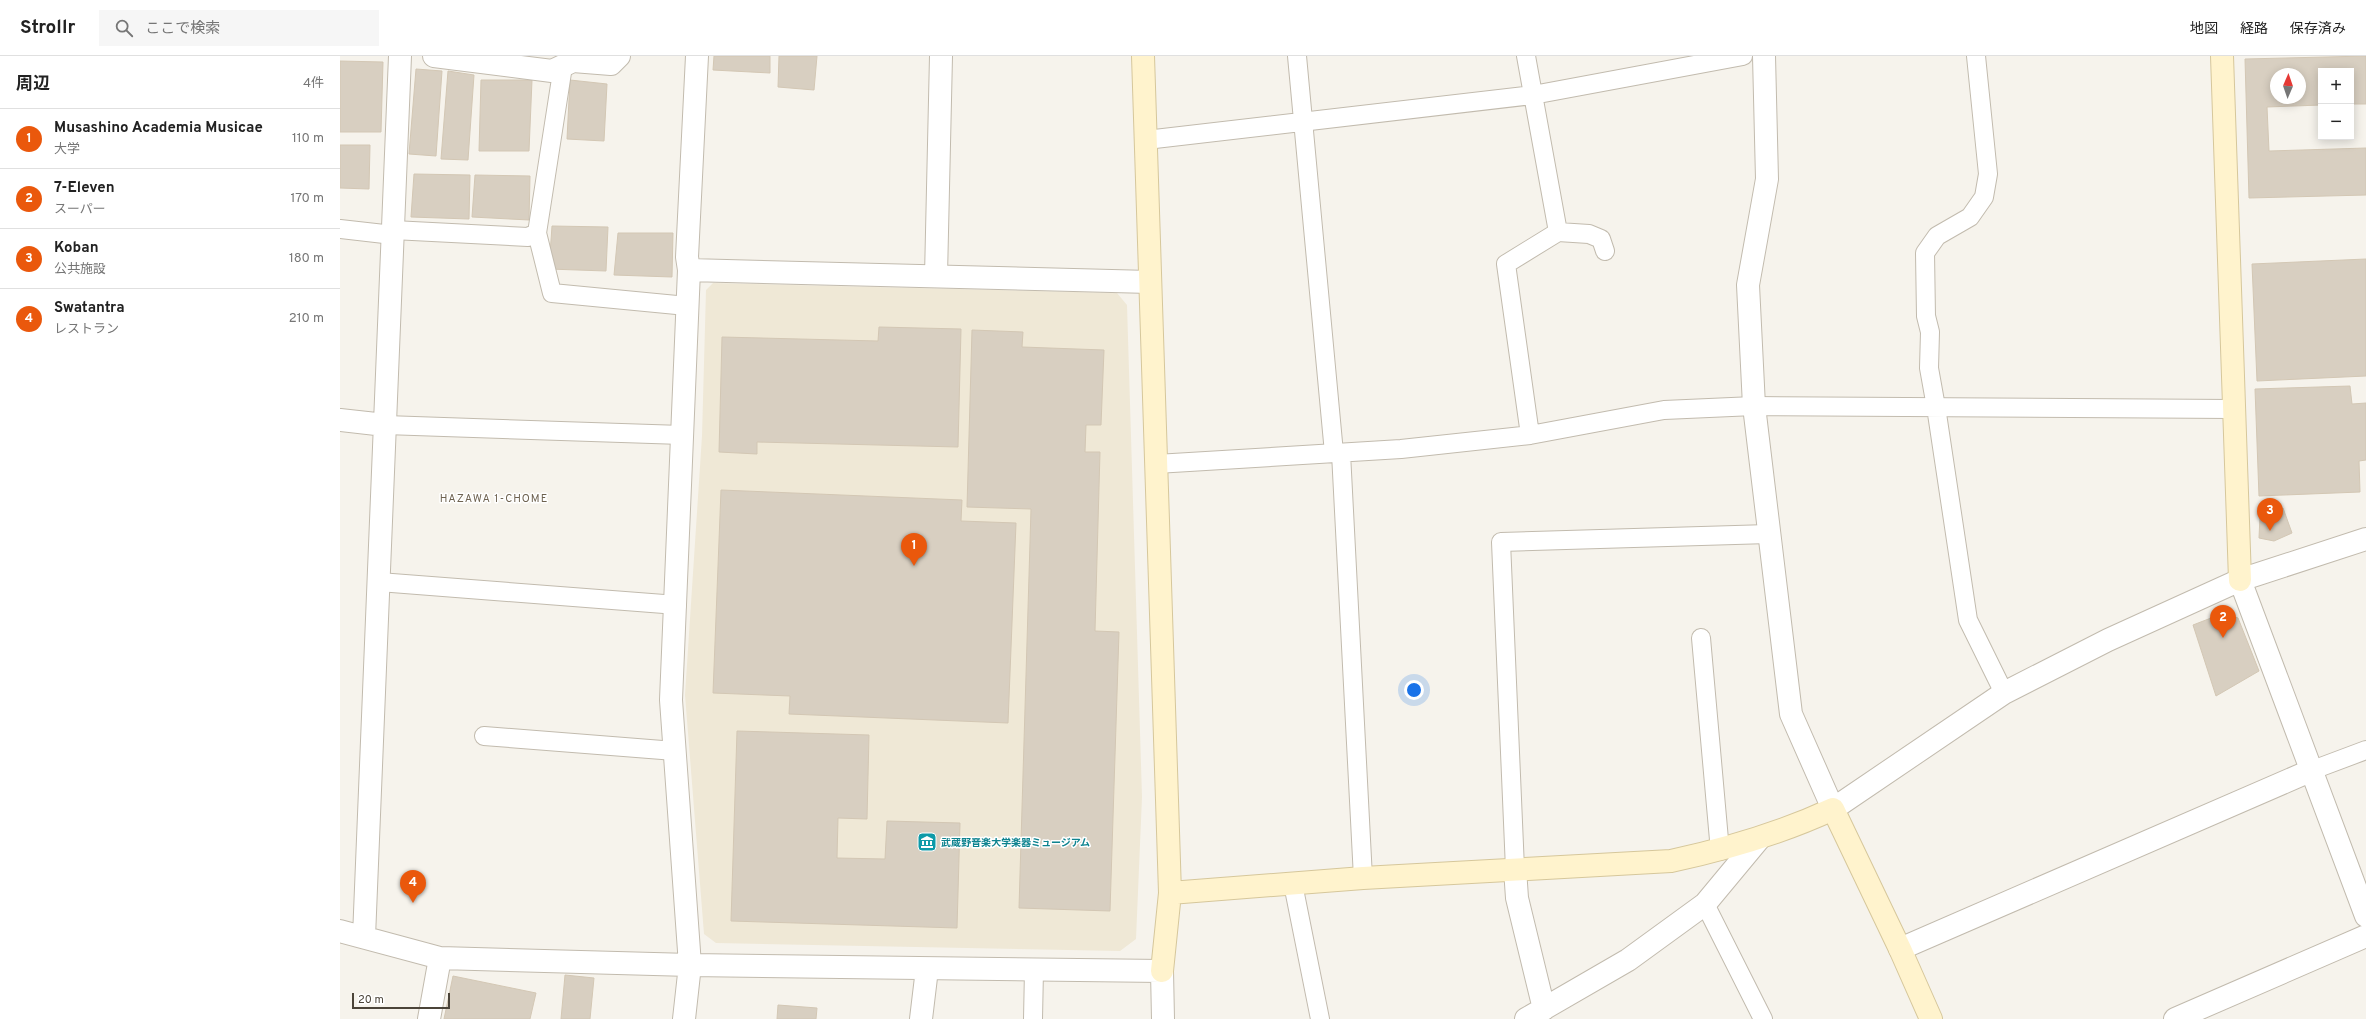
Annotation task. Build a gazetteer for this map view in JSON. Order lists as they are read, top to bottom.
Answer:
{
  "districts": ["HAZAWA 1-CHOME"],
  "places": {
    "museum": ["武蔵野音楽大学楽器ミュージアム"]
  },
  "scale_bar": "20 m",
  "north": "top",
  "page": {
    "header": "Strollr",
    "search": "ここで検索",
    "nav": ["地図", "経路", "保存済み"],
    "heading": ["周辺", "4件"],
    "map_buttons": ["+", "−"],
    "list": [
      {
        "mark": "1",
        "name": "Musashino Academia Musicae",
        "note": "大学",
        "value": "110 m"
      },
      {
        "mark": "2",
        "name": "7-Eleven",
        "note": "スーパー",
        "value": "170 m"
      },
      {
        "mark": "3",
        "name": "Koban",
        "note": "公共施設",
        "value": "180 m"
      },
      {
        "mark": "4",
        "name": "Swatantra",
        "note": "レストラン",
        "value": "210 m"
      }
    ],
    "pins": [
      "3",
      "1",
      "2",
      "4"
    ],
    "scale": "20 m"
  }
}
